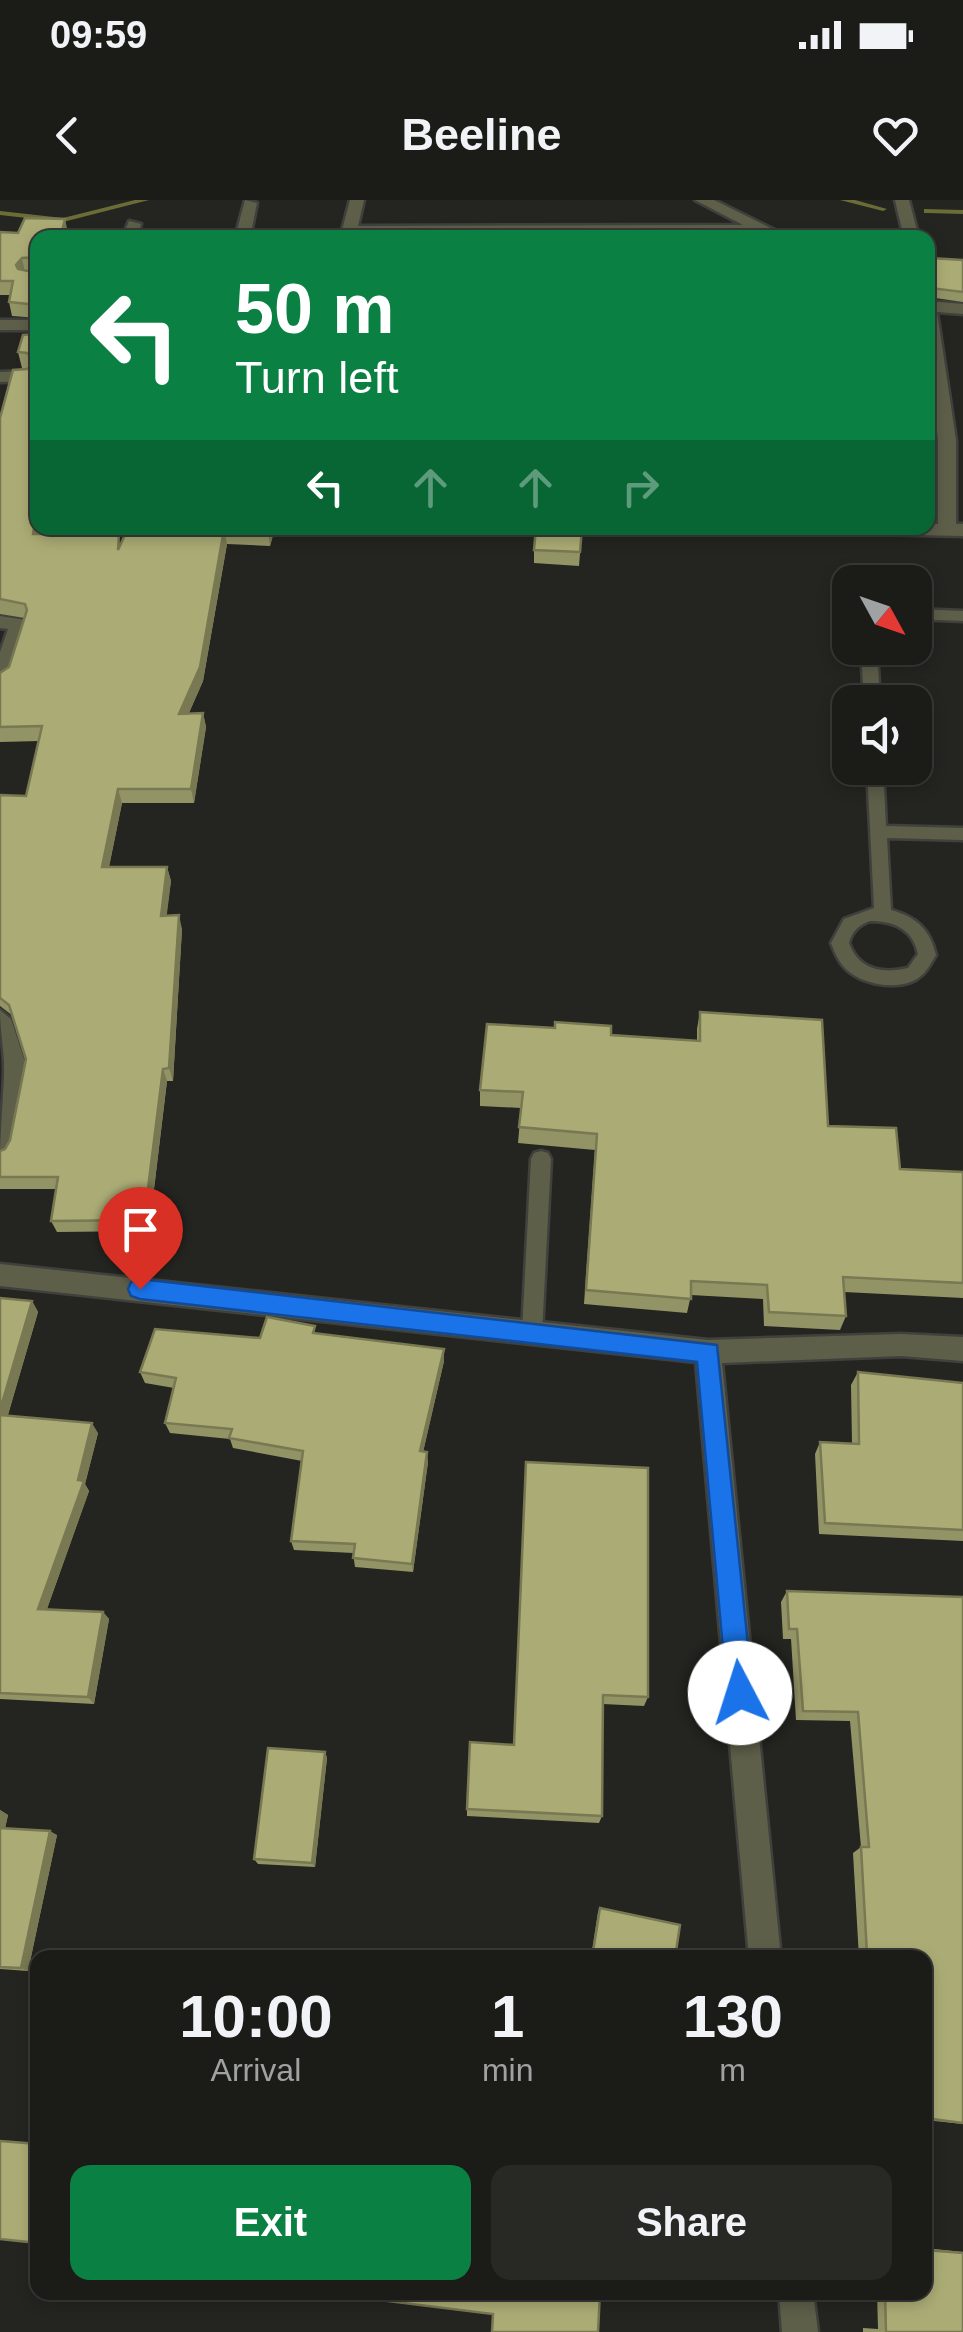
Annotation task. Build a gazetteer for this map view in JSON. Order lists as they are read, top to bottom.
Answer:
{
  "north": "bottom right",
  "page": {
    "status": "09:59",
    "header": "Beeline",
    "turn": ["50 m", "Turn left"],
    "eta": [
      "10:00",
      "Arrival",
      "1",
      "min",
      "130",
      "m"
    ],
    "buttons": ["Exit", "Share"]
  }
}
